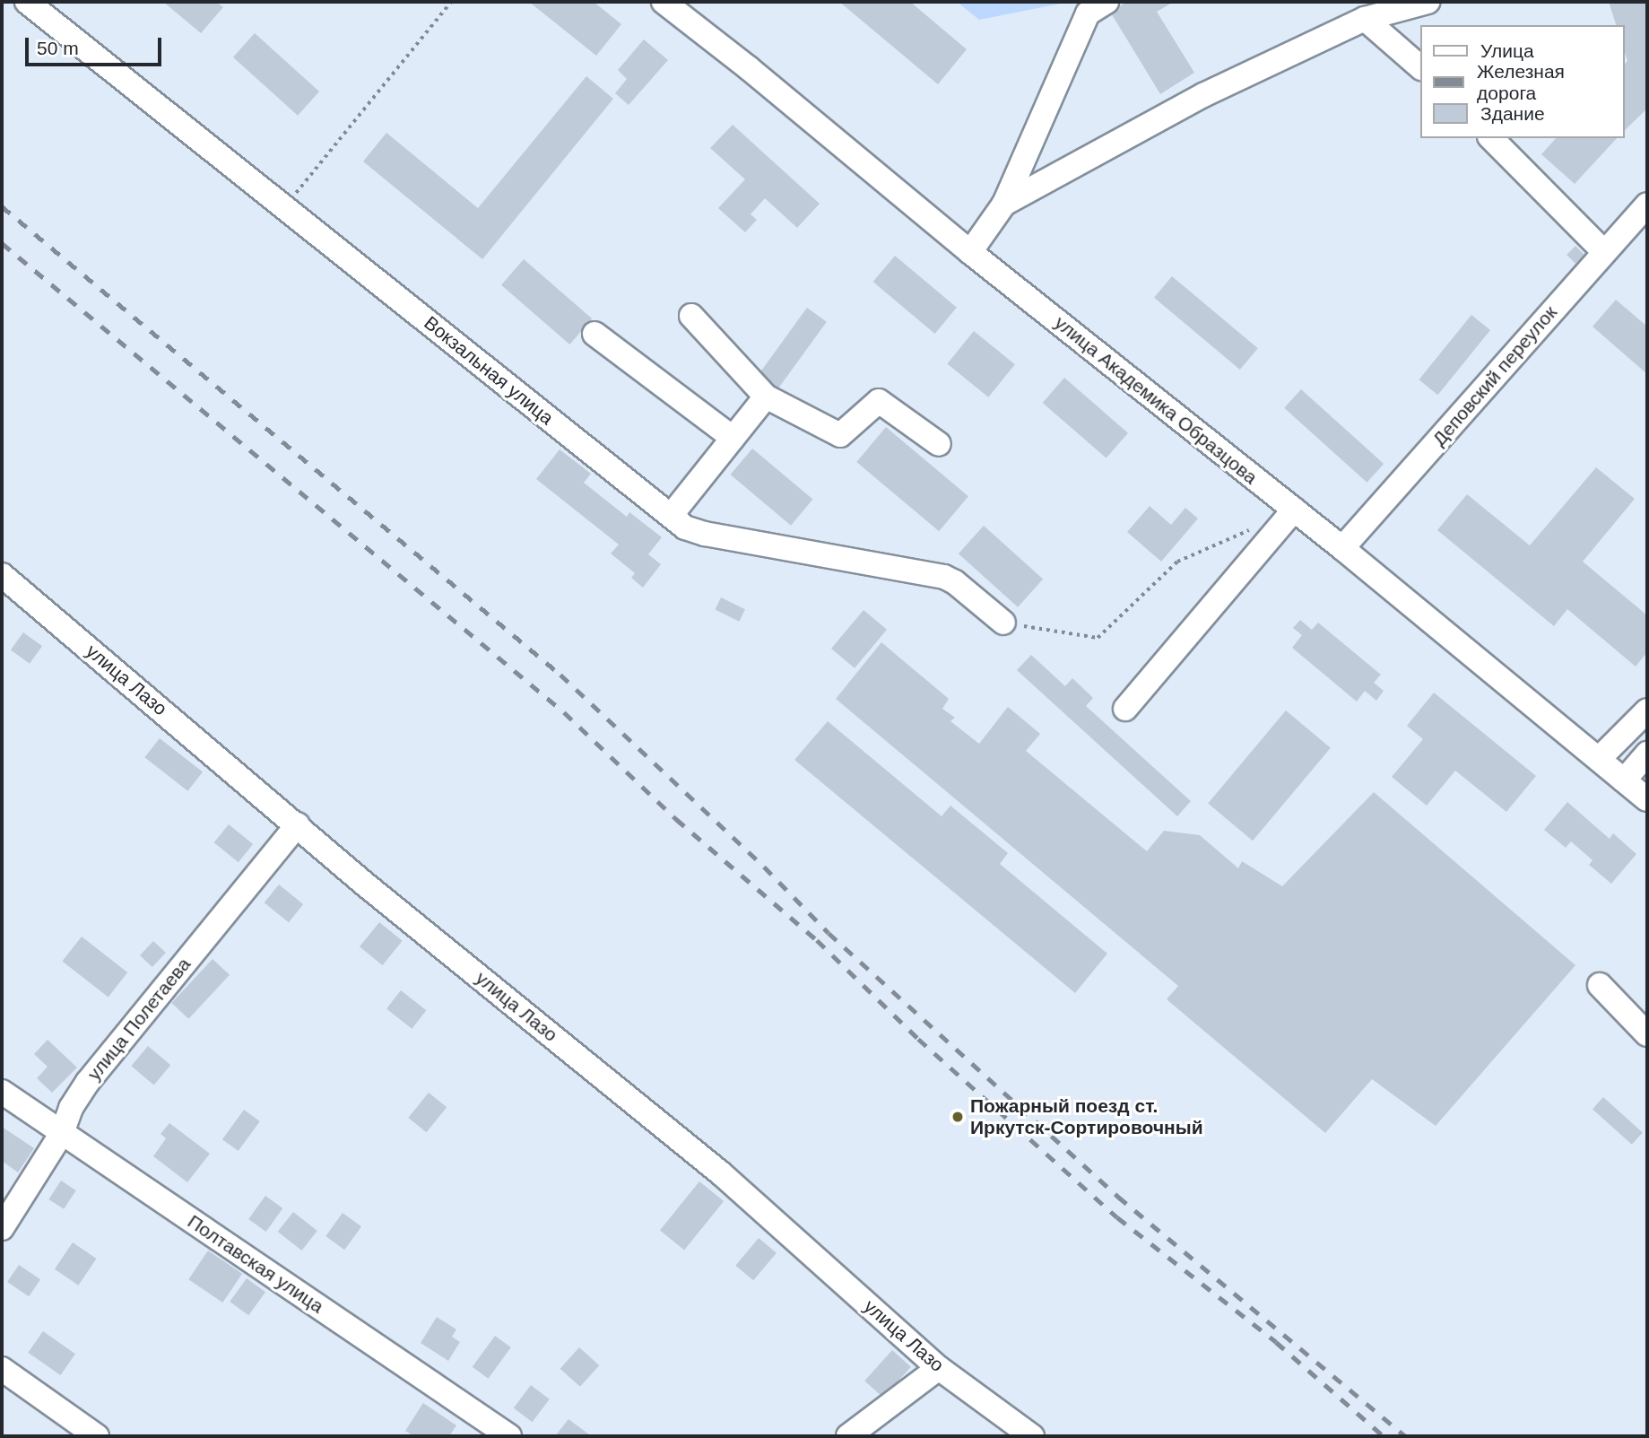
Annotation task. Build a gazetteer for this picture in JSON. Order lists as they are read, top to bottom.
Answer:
{
  "streets": {
    "street": [
      "Вокзальная улица",
      "Деповский переулок",
      "улица Академика Образцова",
      "улица Лазо",
      "улица Полетаева",
      "Полтавская улица"
    ]
  },
  "crossings": [
    ["Деповский переулок", "улица Академика Образцова"],
    ["улица Лазо", "улица Полетаева"],
    ["улица Полетаева", "Полтавская улица"]
  ],
  "places": ["Пожарный поезд ст. Иркутск-Сортировочный"],
  "legend": ["Улица", "Железная дорога", "Здание"],
  "scale_bar": "50 m"
}
